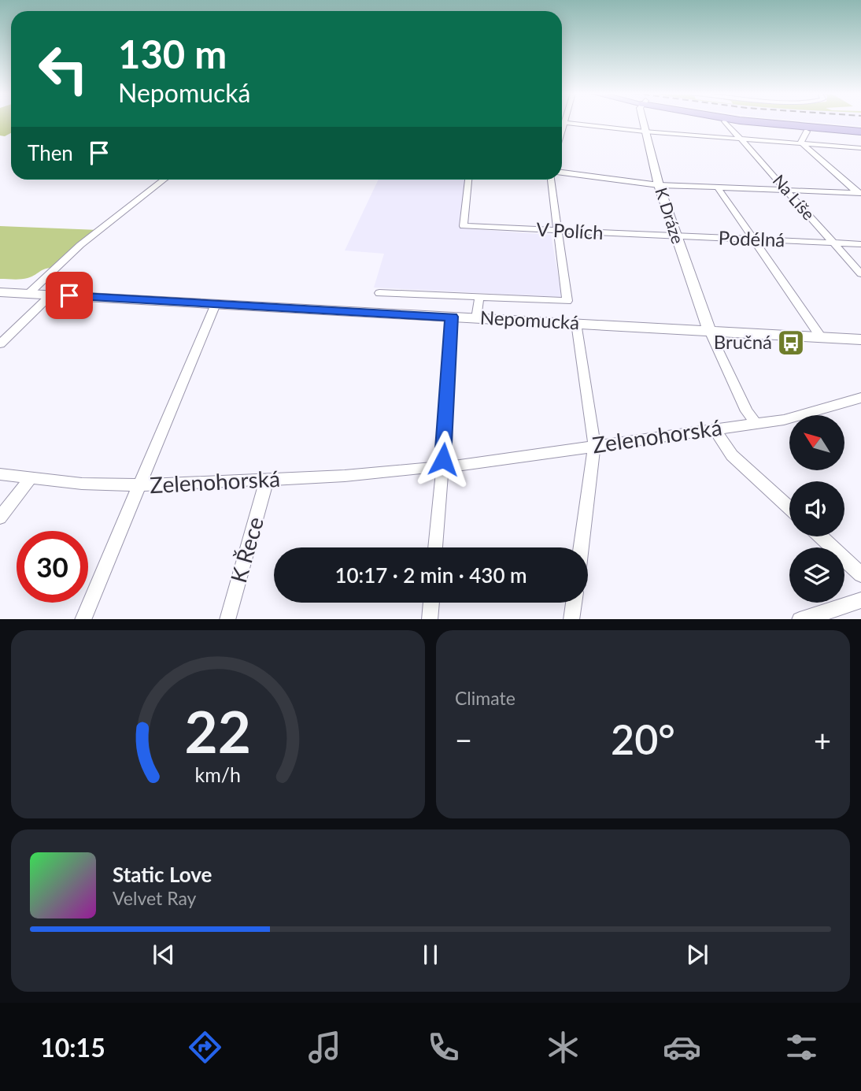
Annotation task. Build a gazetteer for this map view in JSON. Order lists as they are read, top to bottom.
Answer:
{
  "streets": {
    "street": [
      "Na Líše",
      "K Dráze",
      "V Polích",
      "Podélná",
      "Nepomucká",
      "Zelenohorská",
      "K Řece"
    ]
  },
  "crossings": [
    ["Na Líše", "Podélná"],
    ["K Dráze", "V Polích"],
    ["K Dráze", "Podélná"],
    ["K Dráze", "Nepomucká"],
    ["V Polích", "Podélná"],
    ["Zelenohorská", "K Řece"]
  ],
  "places": {
    "bus stop": ["Bručná"]
  },
  "north": "top left",
  "page": {
    "turn": ["130 m", "Nepomucká"],
    "then": "Then",
    "limit": "30",
    "trip": "10:17 · 2 min · 430 m",
    "tile": "Climate",
    "heat": ["−", "20°", "+"],
    "song": ["Static Love", "Velvet Ray"],
    "tabs": "10:15",
    "gauge": ["22", "km/h"]
  }
}
